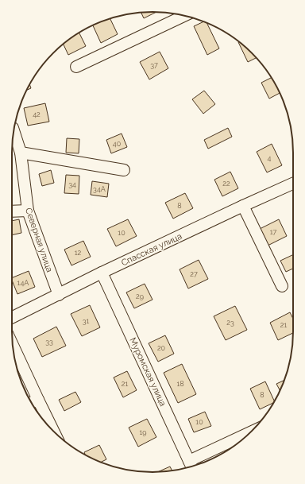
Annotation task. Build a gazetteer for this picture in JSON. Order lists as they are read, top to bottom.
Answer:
{
  "streets": {
    "street": ["Северная улица", "Спасская улица", "Муромская улица"]
  },
  "crossings": [
    ["Северная улица", "Спасская улица"],
    ["Спасская улица", "Муромская улица"]
  ],
  "house_numbers": [
    "37",
    "42",
    "40",
    "4",
    "22",
    "34",
    "34А",
    "8",
    "17",
    "10",
    "12",
    "27",
    "14А",
    "29",
    "31",
    "23",
    "21",
    "33",
    "20",
    "21",
    "18",
    "8",
    "10",
    "19"
  ]
}
